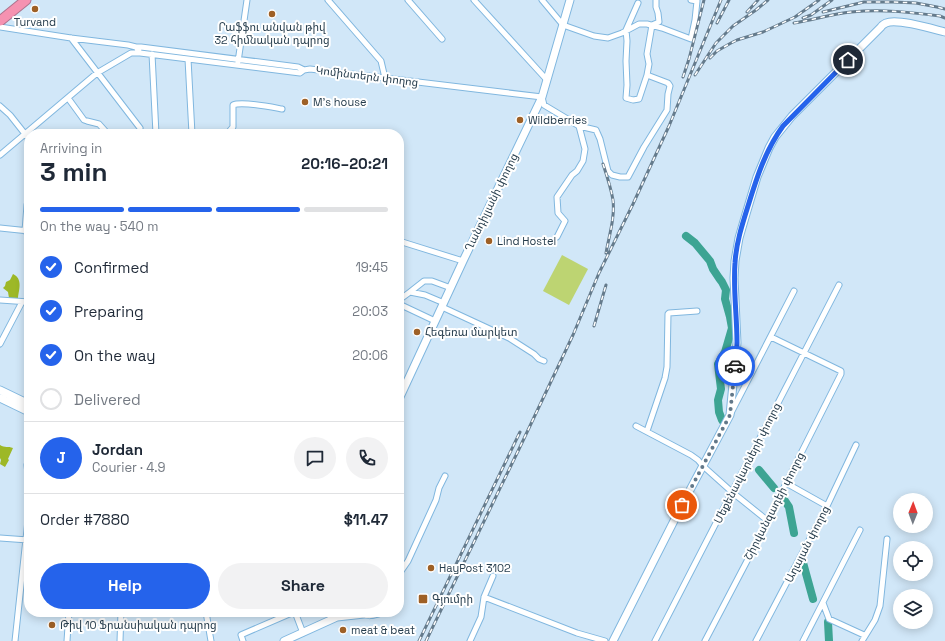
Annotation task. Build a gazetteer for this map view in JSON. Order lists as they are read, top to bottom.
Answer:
{
  "streets": {
    "street": [
      "Կոմինտերն փողոց",
      "Ղանդիլյանի փողոց",
      "Մեքենավարների փողոց",
      "Շիրվանզադեի փողոց",
      "Աղայան փողոց"
    ]
  },
  "crossings": [
    ["Կոմինտերն փողոց", "Ղանդիլյանի փողոց"],
    ["Մեքենավարների փողոց", "Շիրվանզադեի փողոց"]
  ],
  "places": {
    "other": [
      "Turvand",
      "Րաֆֆու անվան թիվ 32 հիմնական դպրոց",
      "M's house",
      "Wildberries",
      "Lind Hostel",
      "Հեգեռա մարկետ",
      "HayPost 3102",
      "Թիվ 10 Ֆրանսիական դպրոց",
      "meat & beat"
    ],
    "transit": ["Գյումրի"]
  },
  "north": "top",
  "page": {
    "heading": ["3 min", "Arriving in", "20:16–20:21"],
    "panel": [
      "Jordan",
      "Courier · 4.9",
      "Order #7880",
      "$11.47"
    ],
    "bar": "On the way · 540 m",
    "list": [
      ["Confirmed", "19:45"],
      ["Preparing", "20:03"],
      ["On the way", "20:06"],
      "Delivered"
    ],
    "round": "J",
    "buttons": ["Help", "Share"]
  }
}
